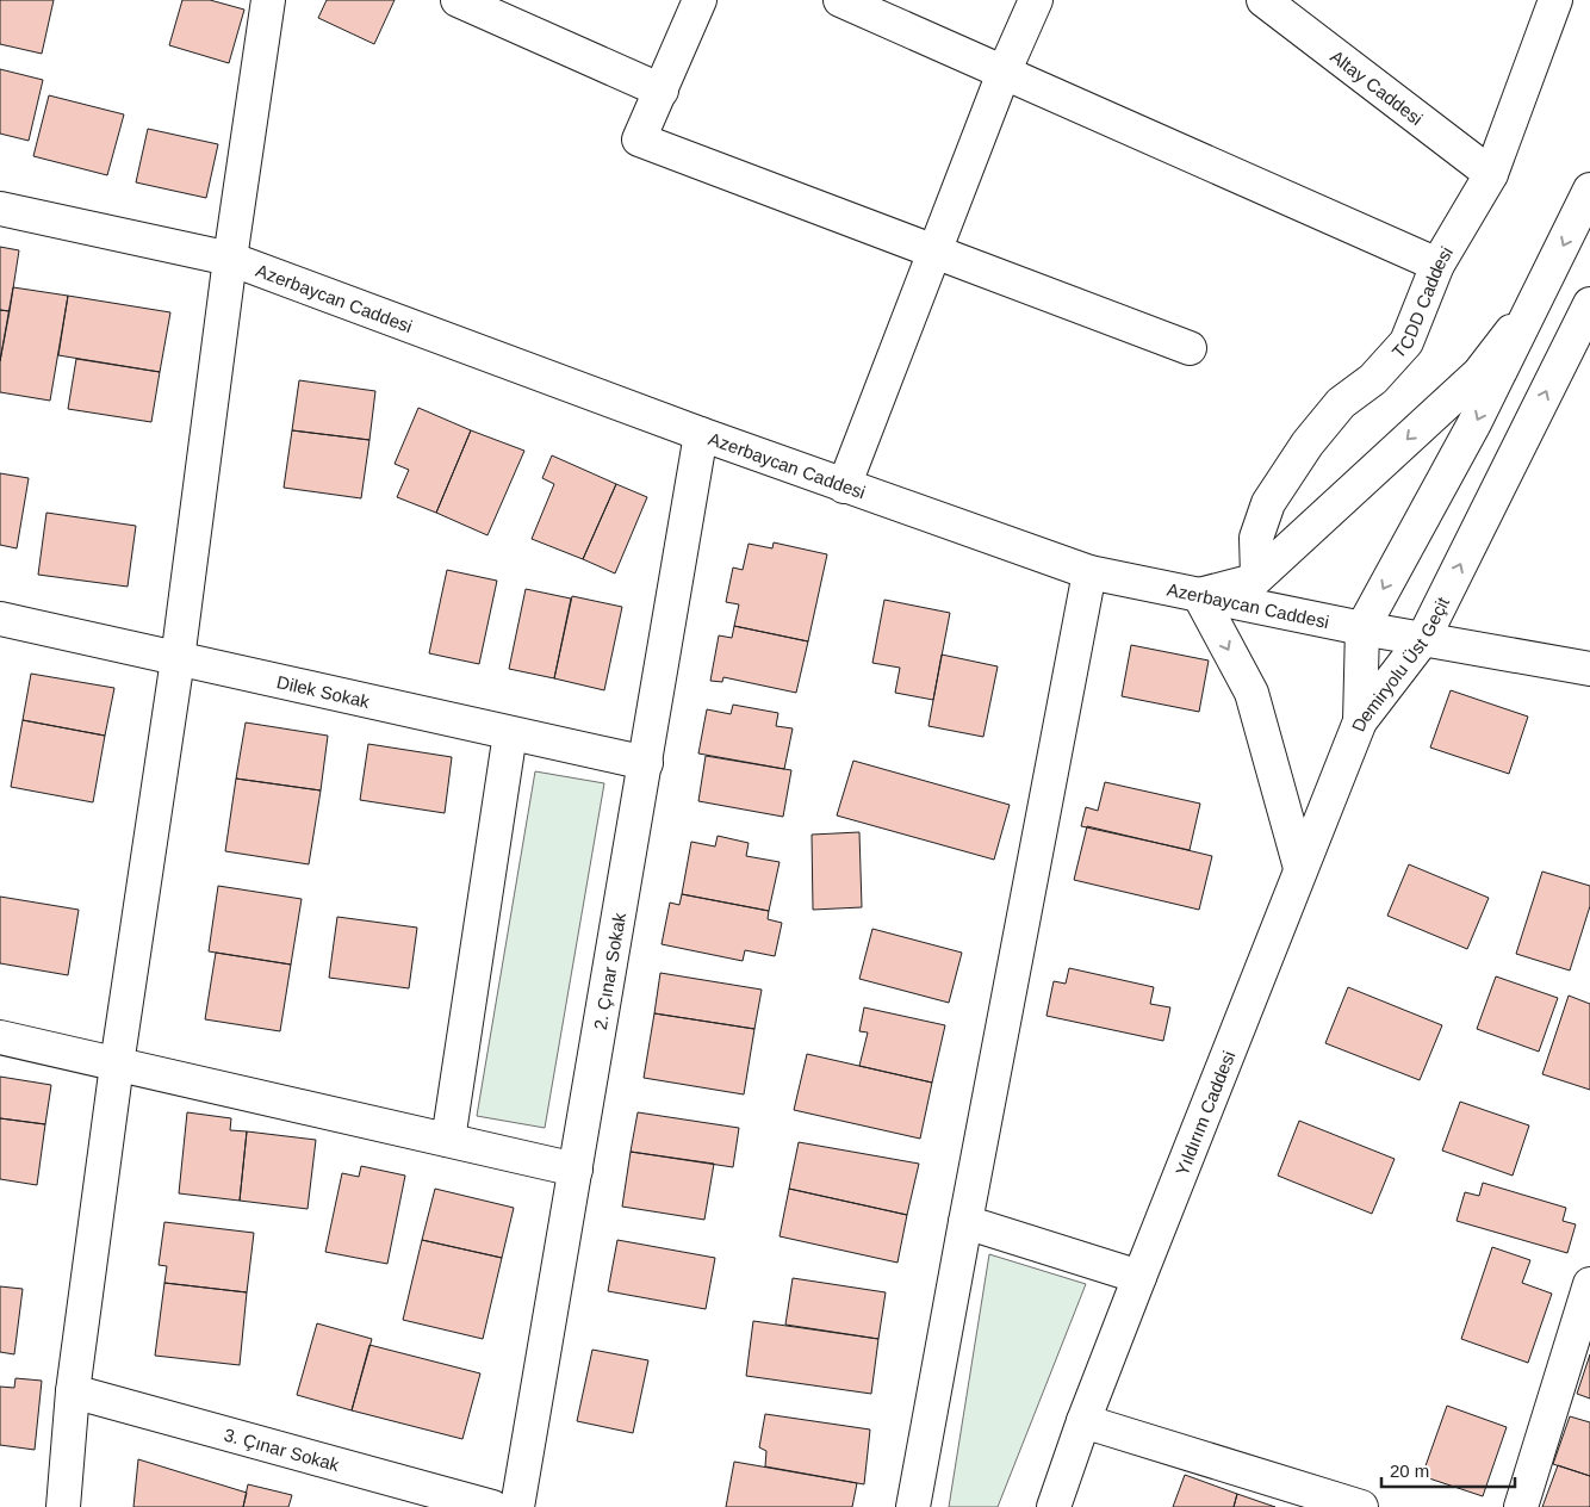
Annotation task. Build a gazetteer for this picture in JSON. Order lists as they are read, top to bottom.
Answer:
{
  "streets": {
    "street": [
      "Altay Caddesi",
      "Azerbaycan Caddesi",
      "TCDD Caddesi",
      "Demiryolu Üst Geçit",
      "Dilek Sokak",
      "2. Çınar Sokak",
      "Yıldırım Caddesi",
      "3. Çınar Sokak"
    ]
  },
  "crossings": [
    ["Altay Caddesi", "TCDD Caddesi"],
    ["Azerbaycan Caddesi", "Demiryolu Üst Geçit"],
    ["Azerbaycan Caddesi", "2. Çınar Sokak"],
    ["Demiryolu Üst Geçit", "Yıldırım Caddesi"],
    ["Dilek Sokak", "2. Çınar Sokak"]
  ],
  "scale_bar": "20 m"
}
